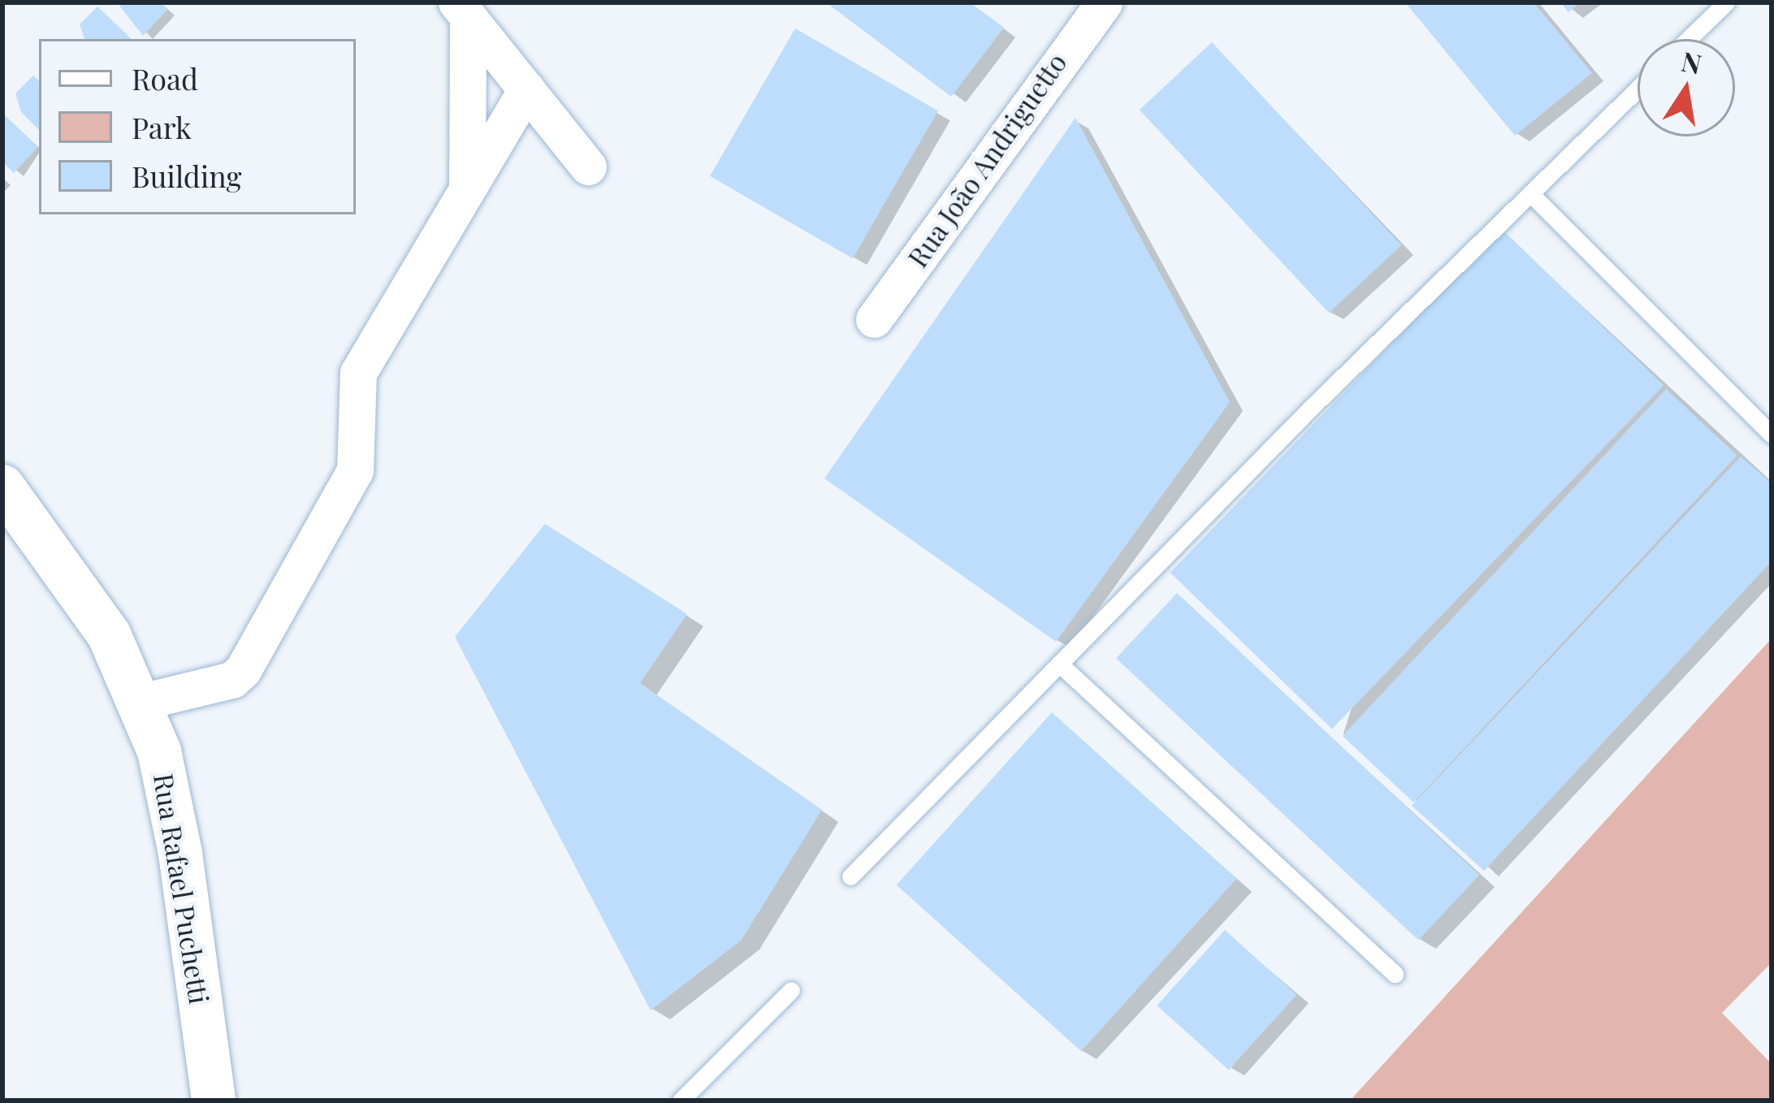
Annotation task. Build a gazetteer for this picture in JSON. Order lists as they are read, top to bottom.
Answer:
{
  "streets": {
    "street": ["Rua João Andriguetto", "Rua Rafael Puchetti"]
  },
  "legend": ["Road", "Park", "Building"],
  "north": "top"
}
